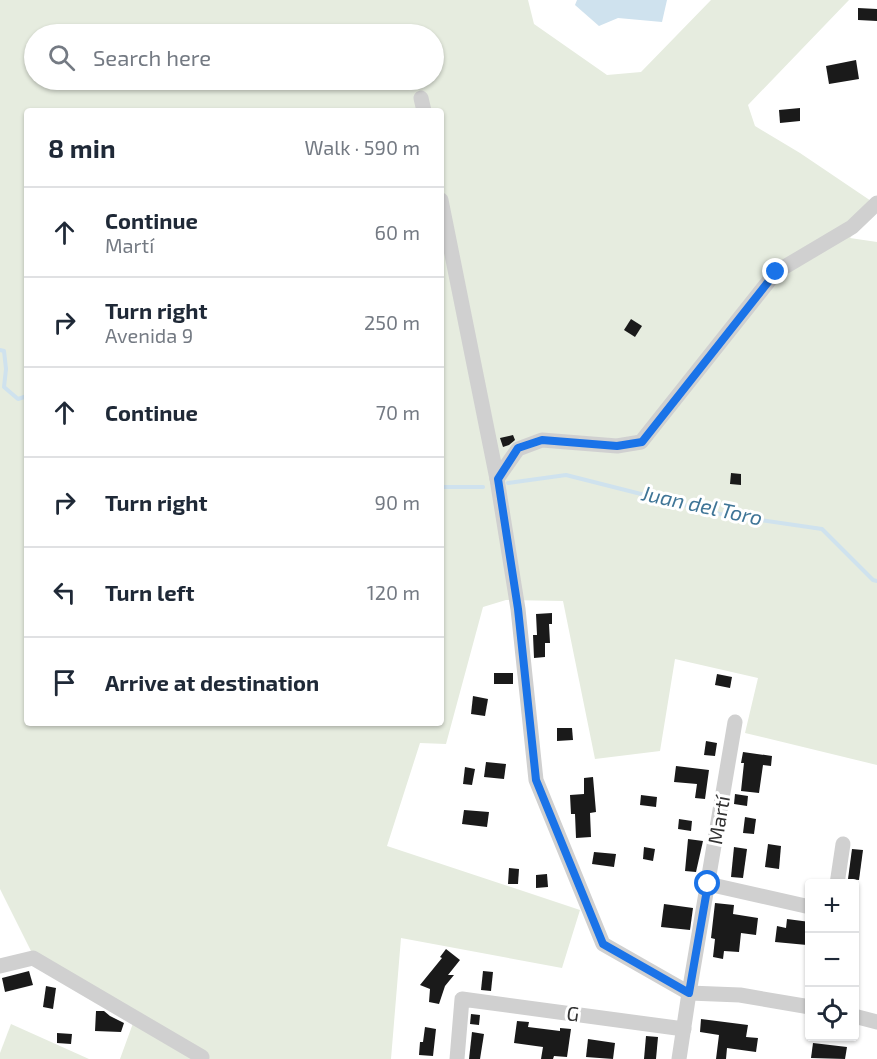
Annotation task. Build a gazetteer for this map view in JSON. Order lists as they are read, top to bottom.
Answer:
{
  "streets": {
    "street": ["Martí", "G"]
  },
  "crossings": [
    ["Martí", "G"]
  ],
  "water": ["Juan del Toro"],
  "page": {
    "search": "Search here",
    "heading": ["8 min", "Walk · 590 m"],
    "list": [
      ["Continue", "Martí", "60 m"],
      ["Turn right", "Avenida 9", "250 m"],
      ["Continue", "70 m"],
      ["Turn right", "90 m"],
      ["Turn left", "120 m"],
      "Arrive at destination"
    ],
    "map_buttons": ["+", "−"]
  }
}
